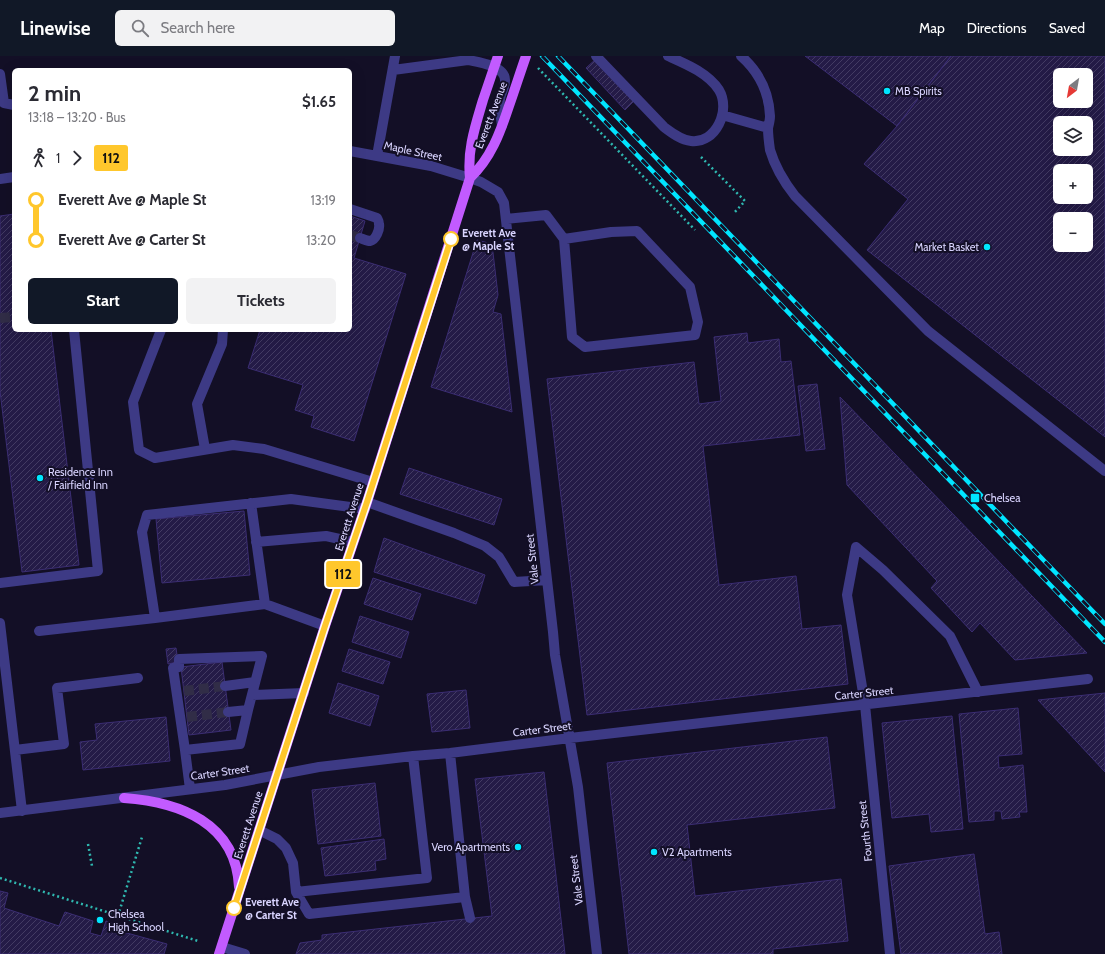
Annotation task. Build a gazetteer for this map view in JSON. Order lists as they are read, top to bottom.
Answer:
{
  "streets": {
    "main road": ["Everett Avenue"],
    "street": [
      "Maple Street",
      "Vale Street",
      "Carter Street",
      "Fourth Street"
    ]
  },
  "crossings": [
    ["Everett Avenue", "Maple Street"],
    ["Everett Avenue", "Vale Street"],
    ["Everett Avenue", "Carter Street"],
    ["Maple Street", "Vale Street"],
    ["Vale Street", "Carter Street"],
    ["Carter Street", "Fourth Street"]
  ],
  "places": {
    "other": [
      "MB Spirits",
      "Everett Ave @ Maple St",
      "Market Basket",
      "Residence Inn / Fairfield Inn",
      "Vero Apartments",
      "V2 Apartments",
      "Everett Ave @ Carter St",
      "Chelsea High School"
    ],
    "transit": ["Chelsea"]
  },
  "lines": ["bus line 112"],
  "north": "bottom left",
  "page": {
    "header": "Linewise",
    "search": "Search here",
    "nav": ["Map", "Directions", "Saved"],
    "on_map": "112",
    "map_buttons": ["+", "−"],
    "heading": ["2 min", "13:18 – 13:20 · Bus", "$1.65"],
    "legs": ["1", "112"],
    "list": [
      {
        "name": "Everett Ave @ Maple St",
        "value": "13:19"
      },
      {
        "name": "Everett Ave @ Carter St",
        "value": "13:20"
      }
    ],
    "buttons": ["Start", "Tickets"]
  }
}
